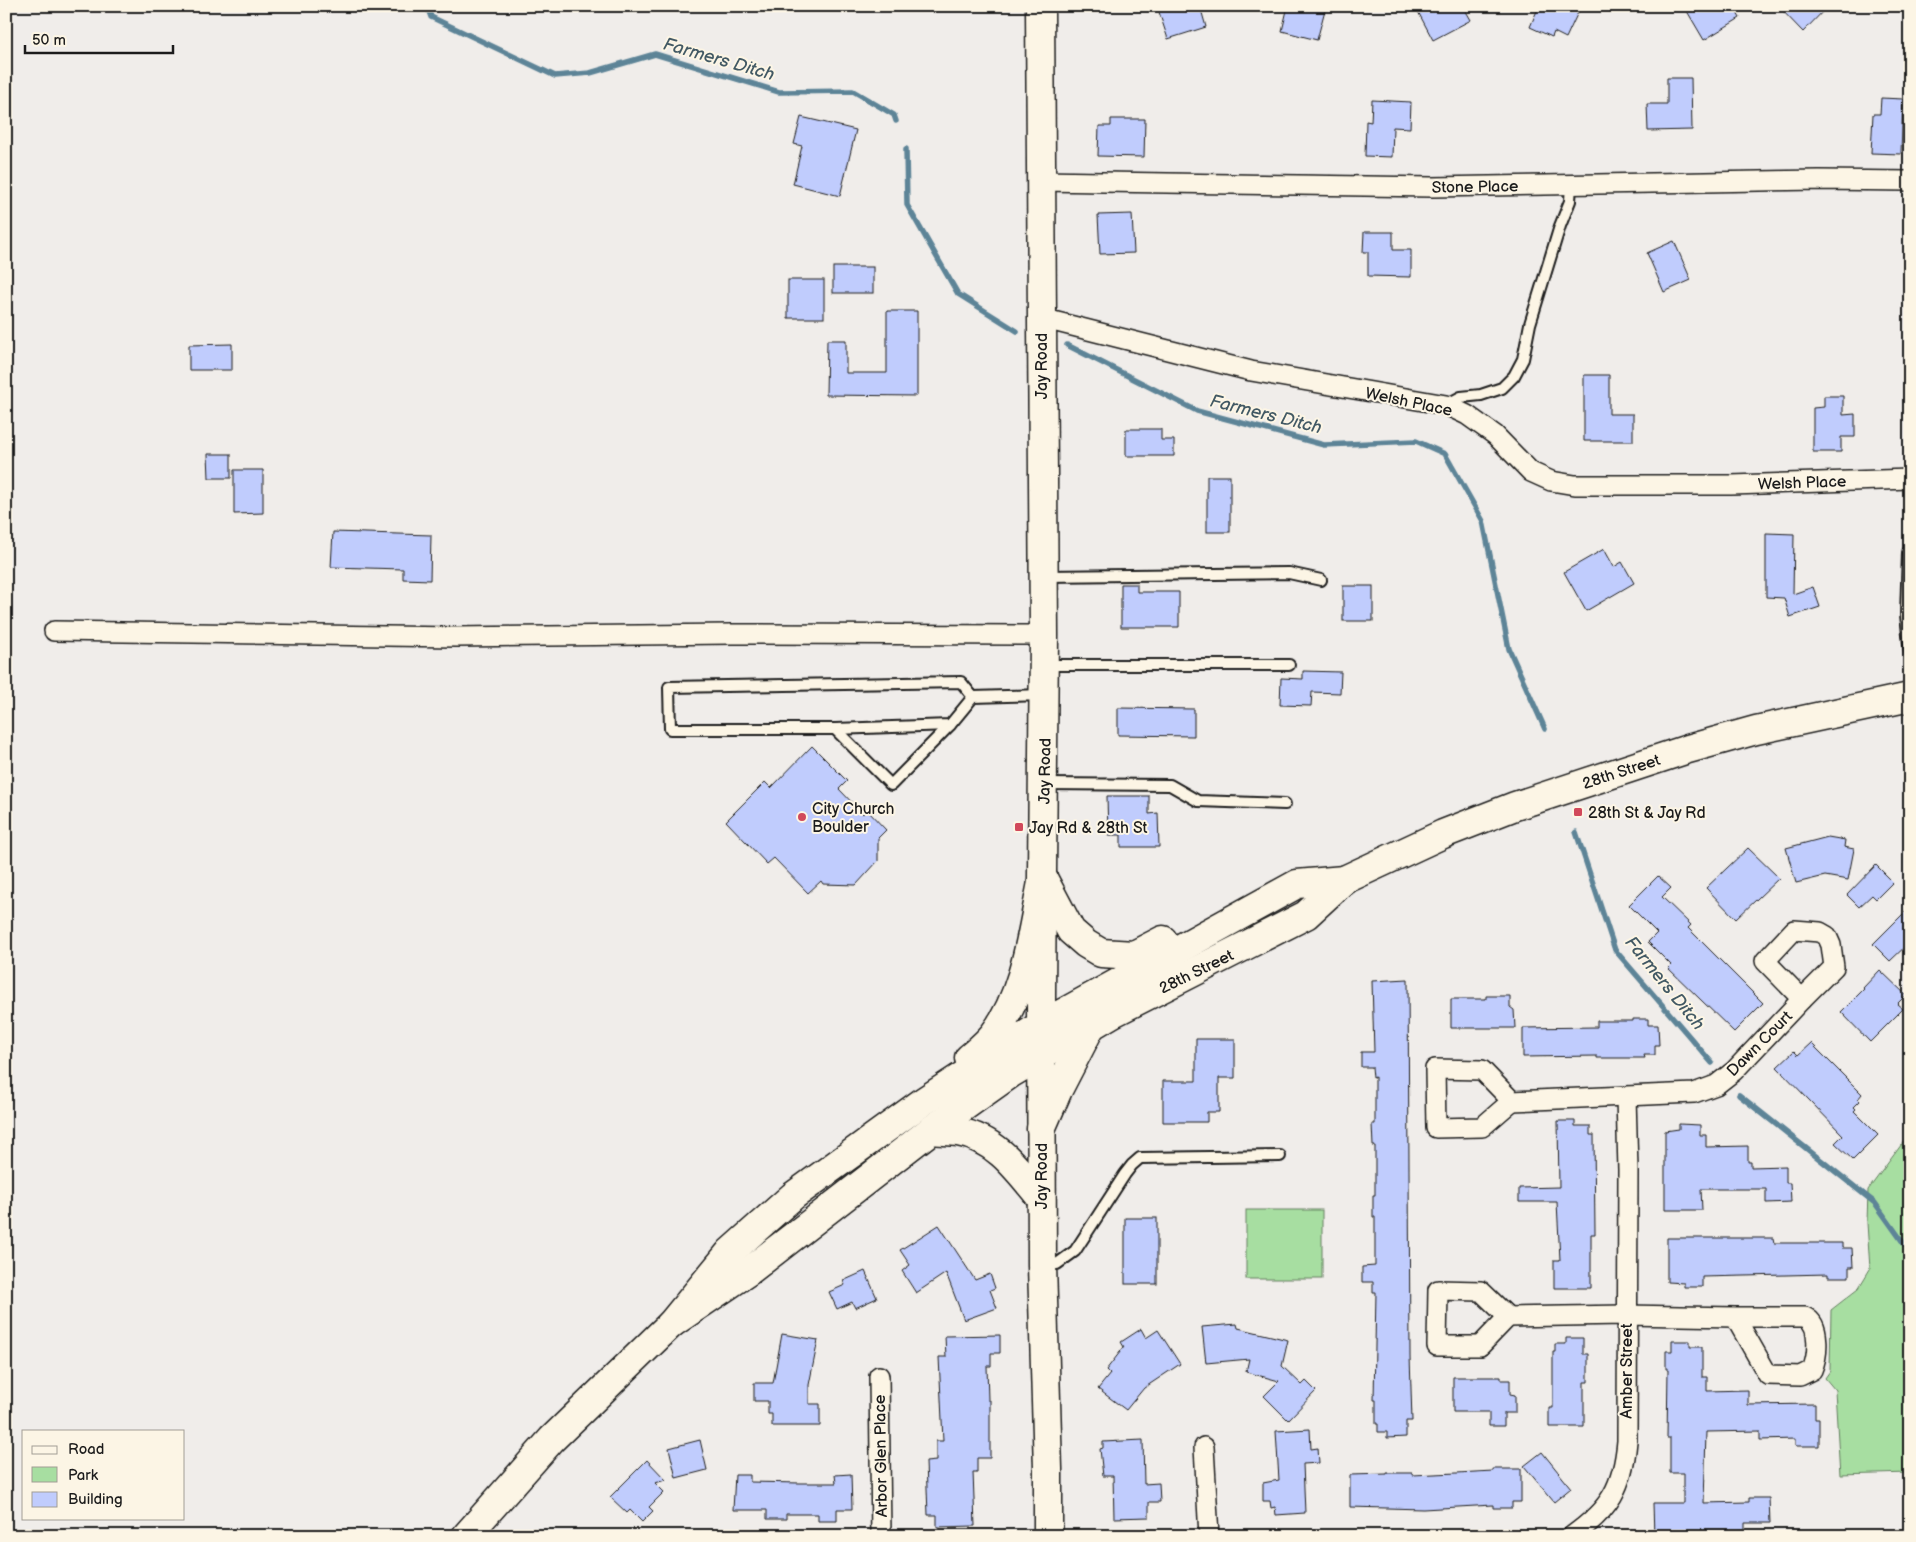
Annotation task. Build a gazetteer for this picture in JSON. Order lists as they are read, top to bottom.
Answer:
{
  "streets": {
    "main road": ["Jay Road", "28th Street"],
    "street": [
      "Stone Place",
      "Welsh Place",
      "Dawn Court",
      "Amber Street",
      "Arbor Glen Place"
    ]
  },
  "crossings": [
    ["Stone Place", "Jay Road"],
    ["Jay Road", "Welsh Place"],
    ["Jay Road", "28th Street"],
    ["Dawn Court", "Amber Street"]
  ],
  "water": ["Farmers Ditch"],
  "places": {
    "transit": ["28th St & Jay Rd", "Jay Rd & 28th St"],
    "other": ["City Church Boulder"]
  },
  "legend": ["Road", "Park", "Building"],
  "scale_bar": "50 m"
}
